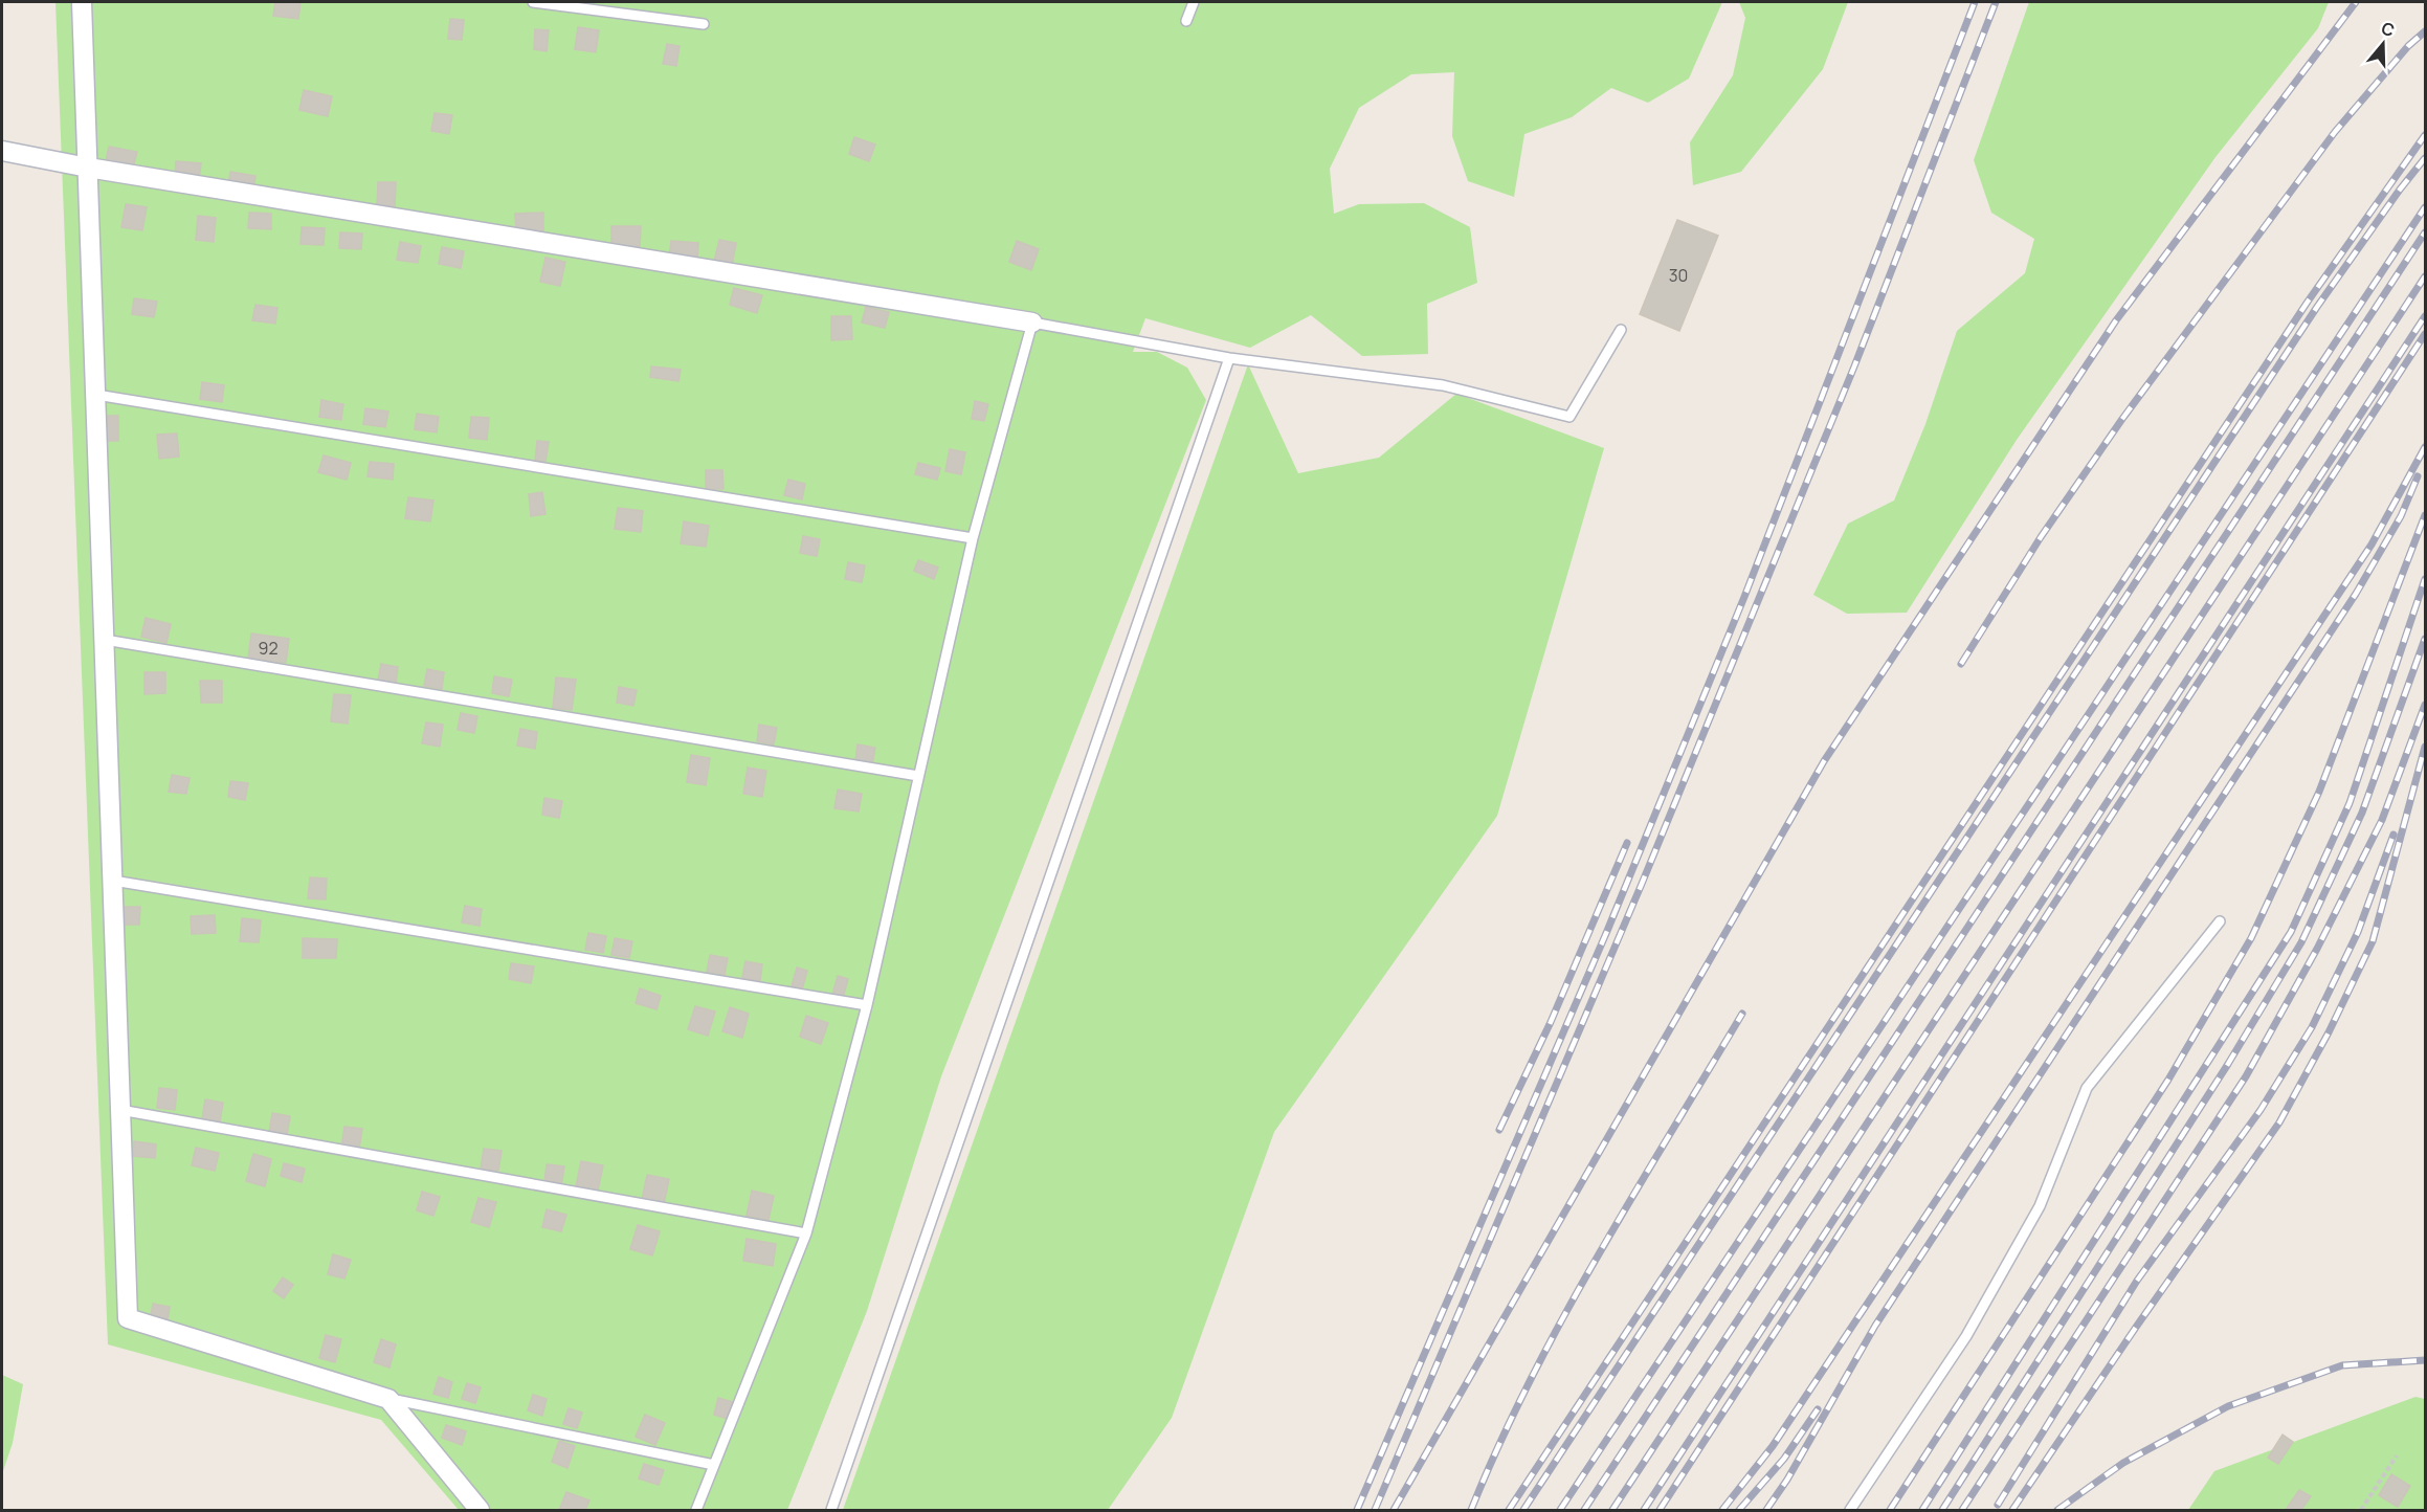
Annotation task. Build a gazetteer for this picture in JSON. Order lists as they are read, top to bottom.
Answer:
{
  "house_numbers": ["30", "92"],
  "north": "top"
}
